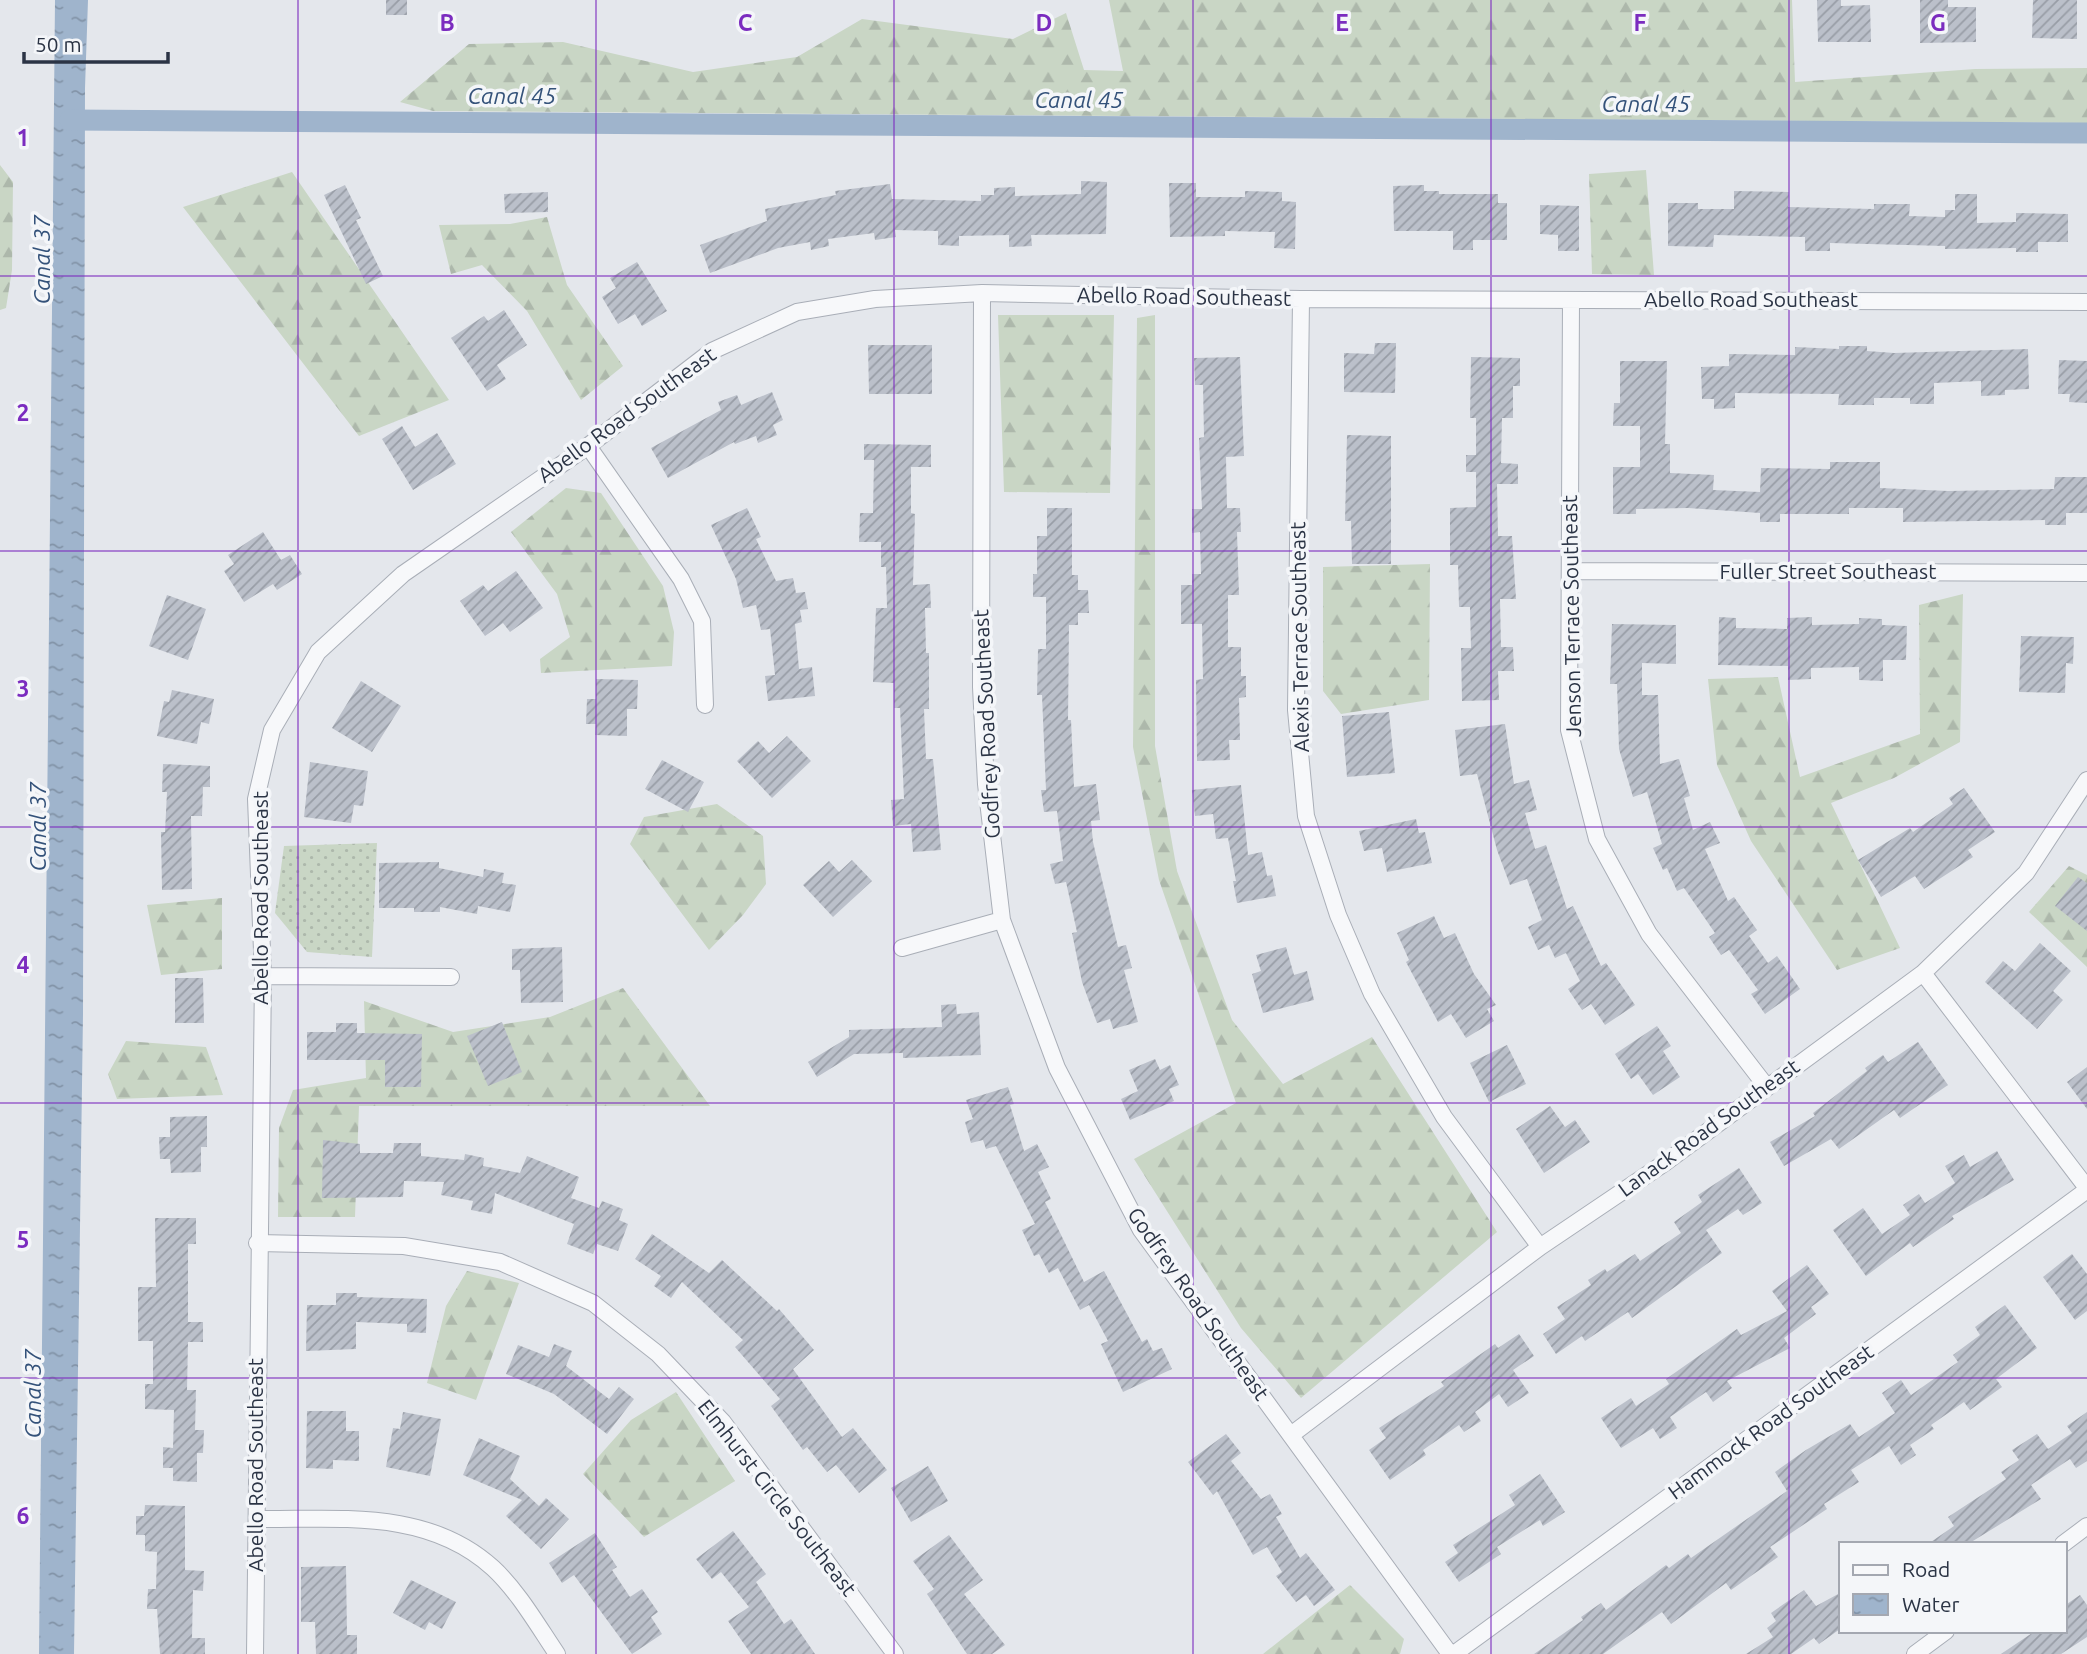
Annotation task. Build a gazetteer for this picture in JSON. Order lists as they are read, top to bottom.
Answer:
{
  "streets": {
    "street": [
      "Abello Road Southeast",
      "Fuller Street Southeast",
      "Jenson Terrace Southeast",
      "Alexis Terrace Southeast",
      "Godfrey Road Southeast",
      "Lanack Road Southeast",
      "Hammock Road Southeast",
      "Elmhurst Circle Southeast"
    ]
  },
  "crossings": [
    ["Abello Road Southeast", "Jenson Terrace Southeast"],
    ["Abello Road Southeast", "Alexis Terrace Southeast"],
    ["Abello Road Southeast", "Godfrey Road Southeast"],
    ["Abello Road Southeast", "Elmhurst Circle Southeast"],
    ["Fuller Street Southeast", "Jenson Terrace Southeast"],
    ["Jenson Terrace Southeast", "Lanack Road Southeast"],
    ["Alexis Terrace Southeast", "Lanack Road Southeast"],
    ["Godfrey Road Southeast", "Lanack Road Southeast"],
    ["Godfrey Road Southeast", "Hammock Road Southeast"]
  ],
  "water": ["Canal 45", "Canal 37"],
  "legend": ["Road", "Water"],
  "scale_bar": "50 m",
  "grid": {
    "columns": [
      "B",
      "C",
      "D",
      "E",
      "F",
      "G"
    ],
    "rows": [
      "1",
      "2",
      "3",
      "4",
      "5",
      "6"
    ]
  }
}
